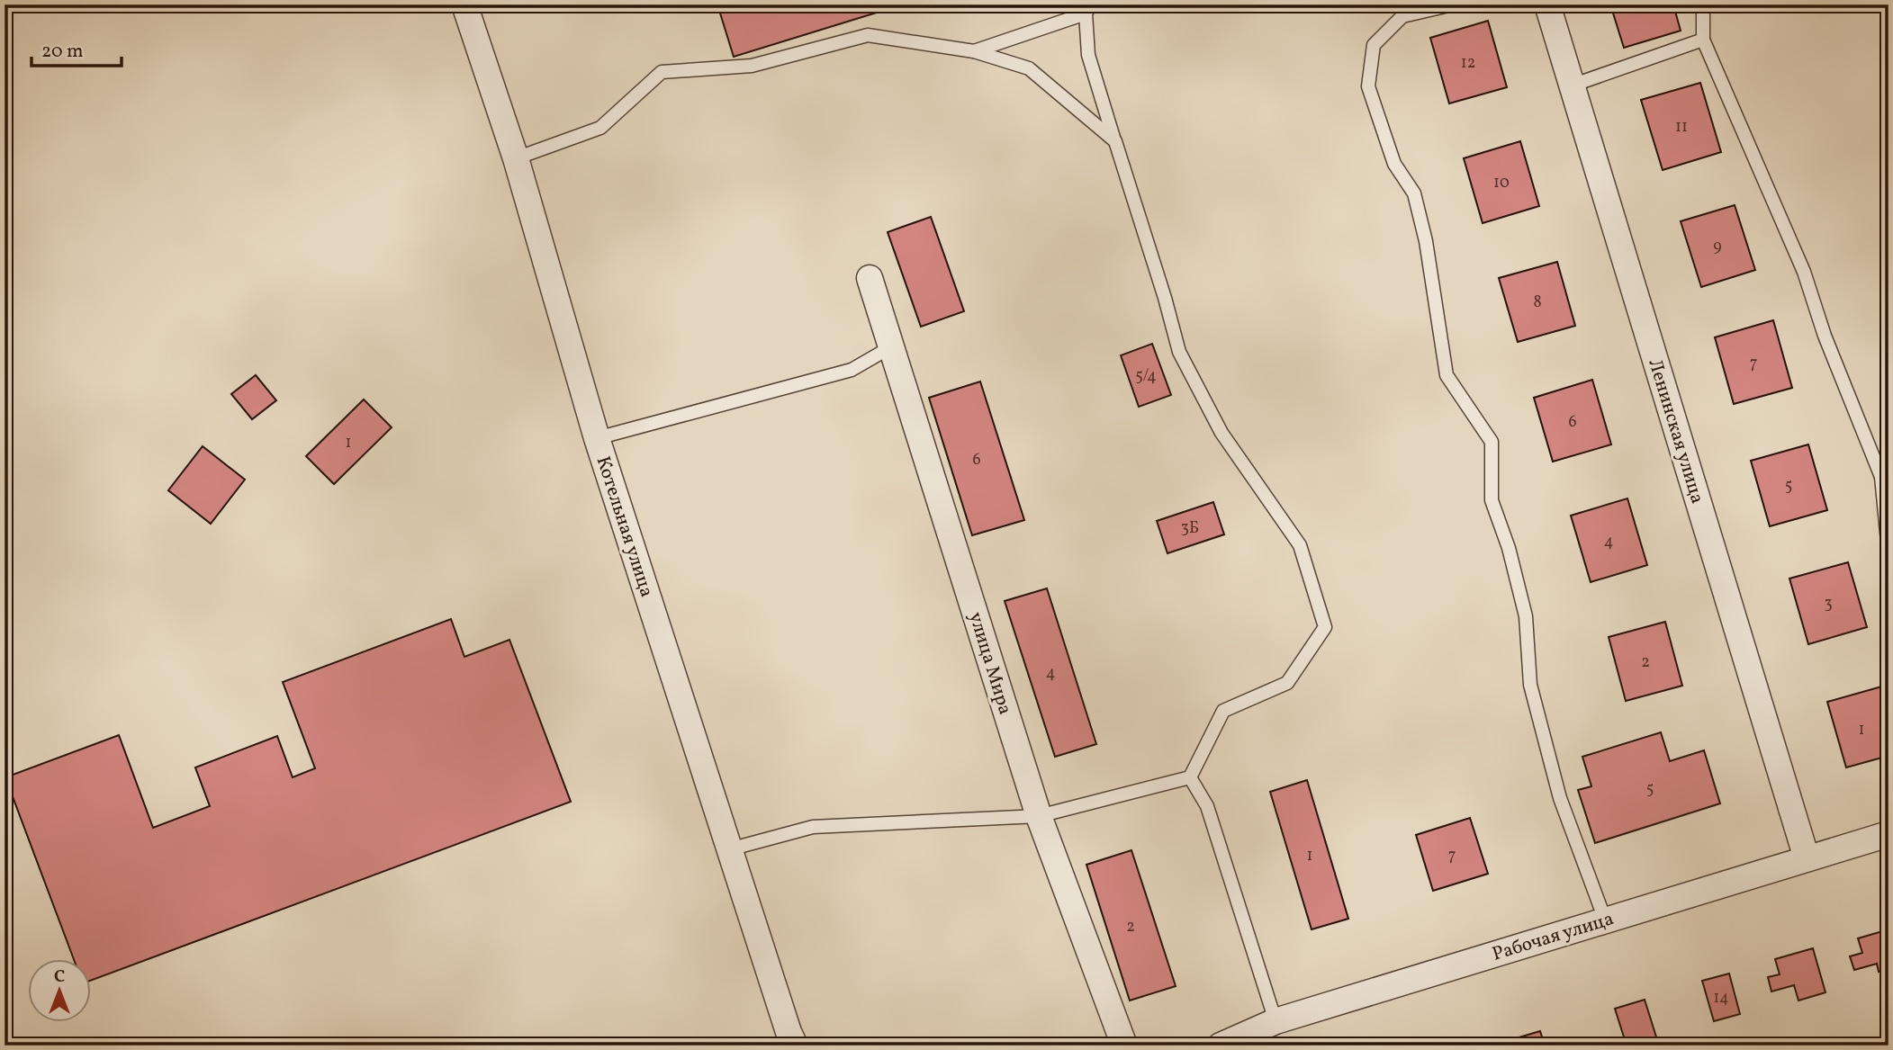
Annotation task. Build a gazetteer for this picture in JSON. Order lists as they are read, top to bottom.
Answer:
{
  "streets": {
    "street": [
      "Ленинская улица",
      "Котельная улица",
      "улица Мира",
      "Рабочая улица"
    ]
  },
  "crossings": [
    ["Ленинская улица", "Рабочая улица"]
  ],
  "house_numbers": [
    "12",
    "11",
    "10",
    "9",
    "8",
    "7",
    "5/4",
    "6",
    "1",
    "6",
    "5",
    "3Б",
    "4",
    "3",
    "2",
    "4",
    "1",
    "5",
    "1",
    "7",
    "2",
    "14"
  ],
  "scale_bar": "20 m",
  "north": "top"
}
